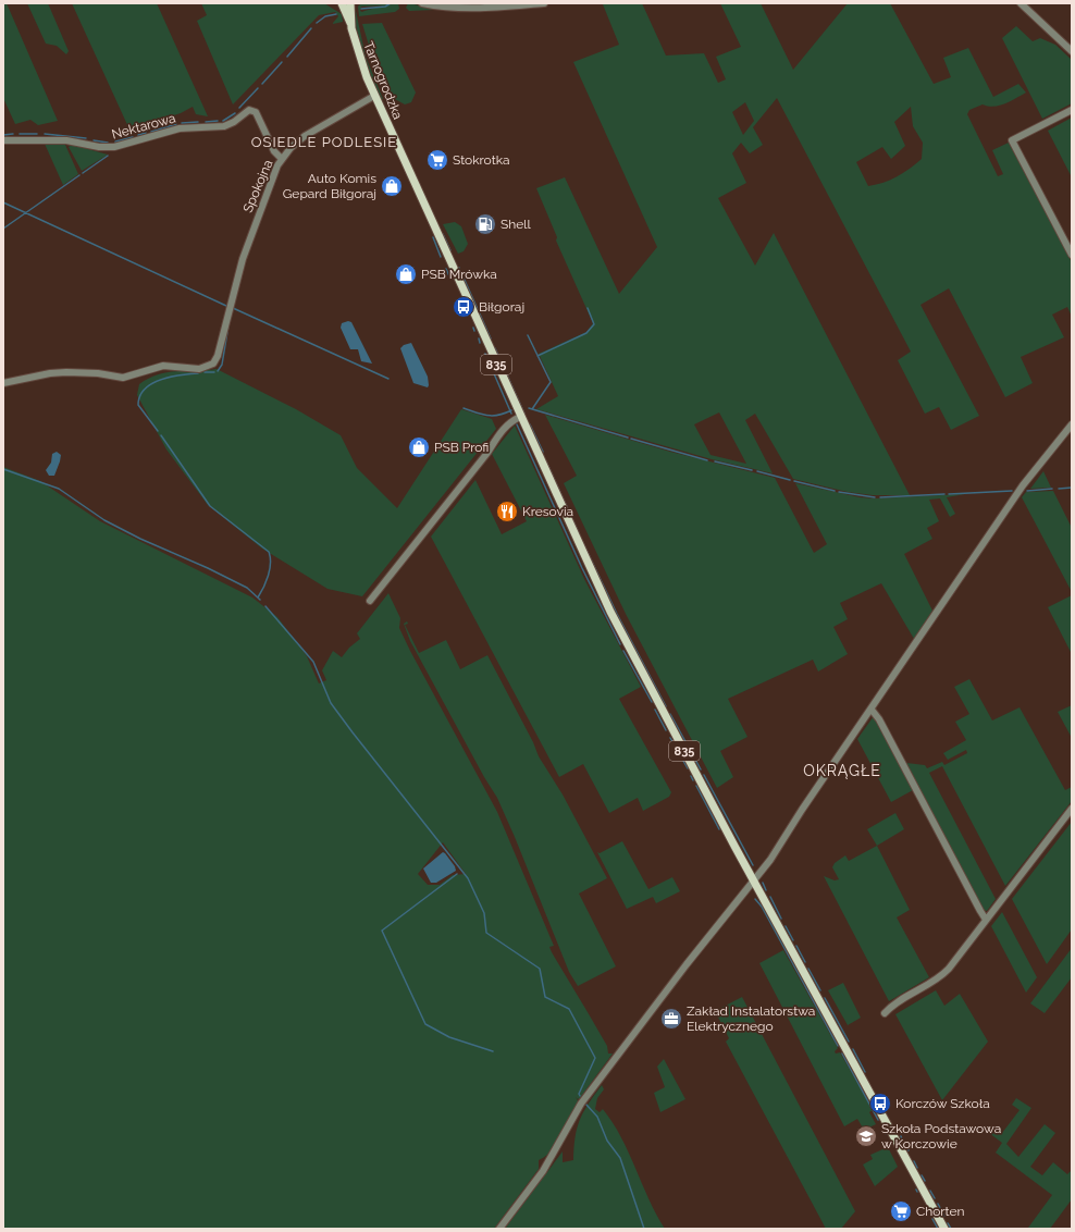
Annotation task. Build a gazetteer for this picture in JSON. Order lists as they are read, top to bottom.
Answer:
{
  "streets": {
    "main road": ["Tarnogrodzka", "835"],
    "street": ["Nektarowa", "Spokojna"]
  },
  "crossings": [
    ["Tarnogrodzka", "Spokojna"],
    ["Tarnogrodzka", "835"],
    ["Nektarowa", "Spokojna"]
  ],
  "districts": ["OSIEDLE PODLESIE", "OKRĄGŁE"],
  "places": {
    "supermarket": ["Stokrotka", "Chorten"],
    "shop": ["Auto Komis Gepard Biłgoraj", "PSB Mrówka", "PSB Profi"],
    "fuel station": ["Shell"],
    "bus stop": ["Biłgoraj", "Korczów Szkoła"],
    "restaurant": ["Kresovia"],
    "office": ["Zakład Instalatorstwa Elektrycznego"],
    "school or university": ["Szkoła Podstawowa w Korczowie"]
  }
}
